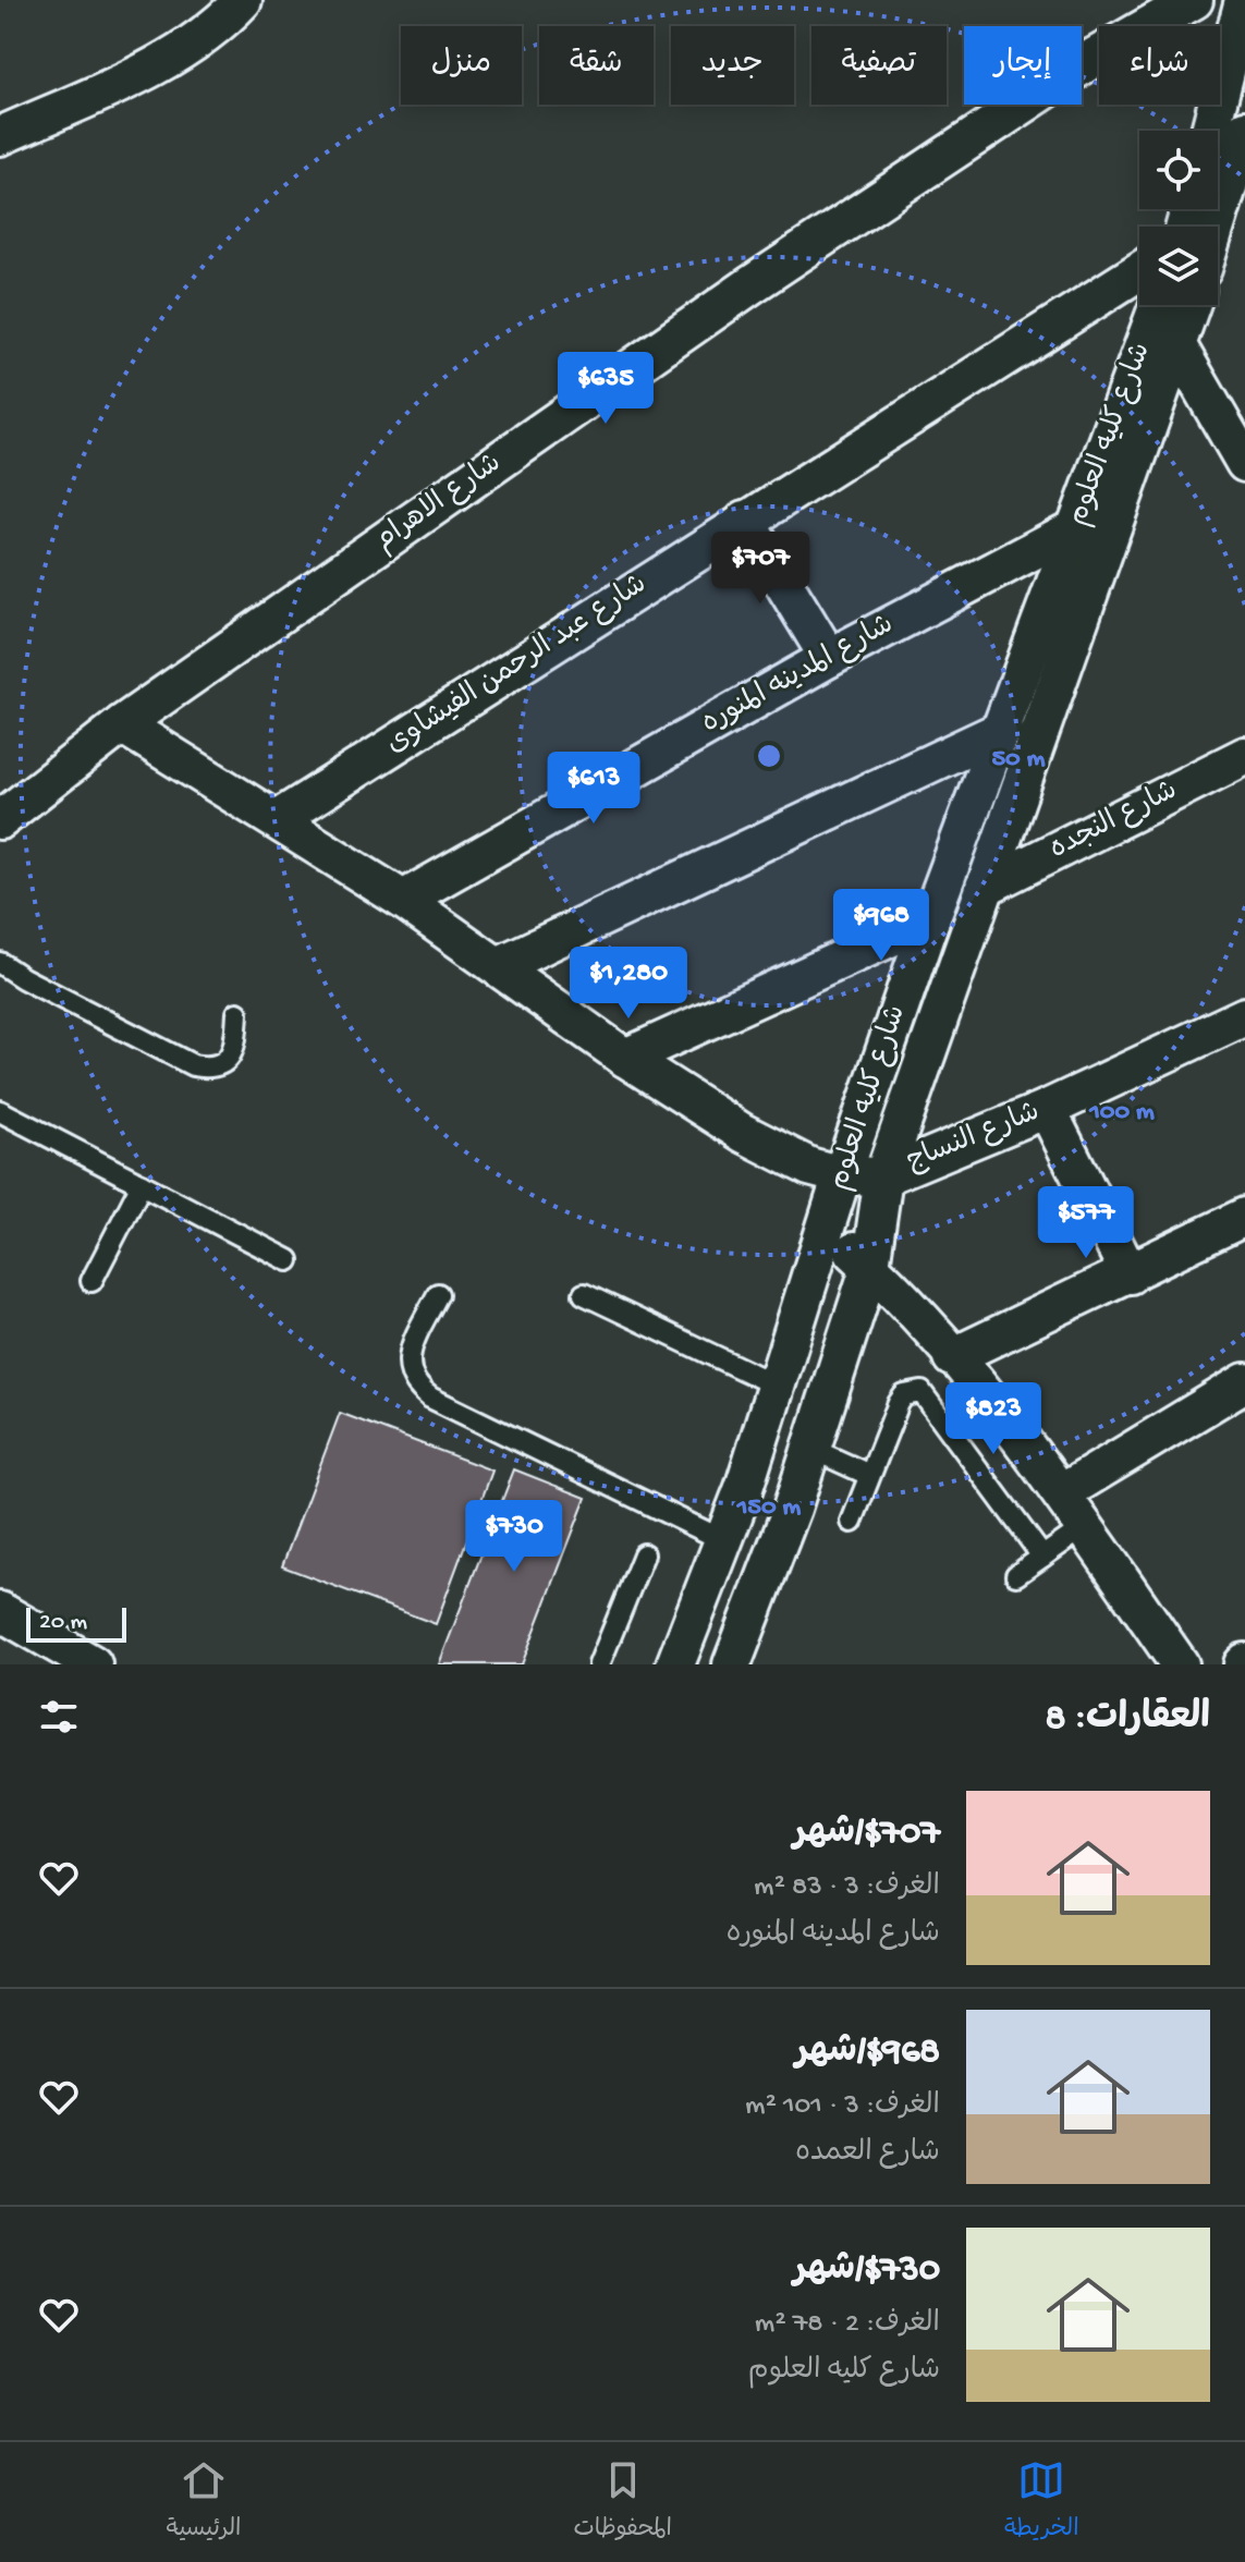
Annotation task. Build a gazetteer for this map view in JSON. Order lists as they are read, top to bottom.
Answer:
{
  "streets": {
    "street": [
      "شارع كليه العلوم",
      "شارع الاهرام",
      "شارع عبد الرحمن الفيشاوى",
      "شارع المدينه المنوره",
      "شارع النجده",
      "شارع النساج"
    ]
  },
  "crossings": [
    ["شارع كليه العلوم", "شارع المدينه المنوره"],
    ["شارع كليه العلوم", "شارع النجده"],
    ["شارع كليه العلوم", "شارع النساج"],
    ["شارع المدينه المنوره", "شارع النساج"]
  ],
  "scale_bar": "20 m",
  "page": {
    "chip": [
      "شراء",
      "إيجار",
      "تصفية",
      "جديد",
      "شقة",
      "منزل"
    ],
    "price": [
      "$635",
      "$707",
      "$613",
      "$968",
      "$1,280",
      "$577",
      "$823",
      "$730"
    ],
    "scale": "20 m",
    "heading": "العقارات: 8",
    "list": [
      {
        "name": "$707/شهر",
        "note": "الغرف: 3 · 83 m² · شارع المدينه المنوره"
      },
      {
        "name": "$968/شهر",
        "note": "الغرف: 3 · 101 m² · شارع العمده"
      },
      {
        "name": "$730/شهر",
        "note": "الغرف: 2 · 78 m² · شارع كليه العلوم"
      }
    ],
    "tabs": ["الخريطة", "المحفوظات", "الرئيسية"]
  },
  "rings": ["50 m", "100 m", "150 m"]
}
